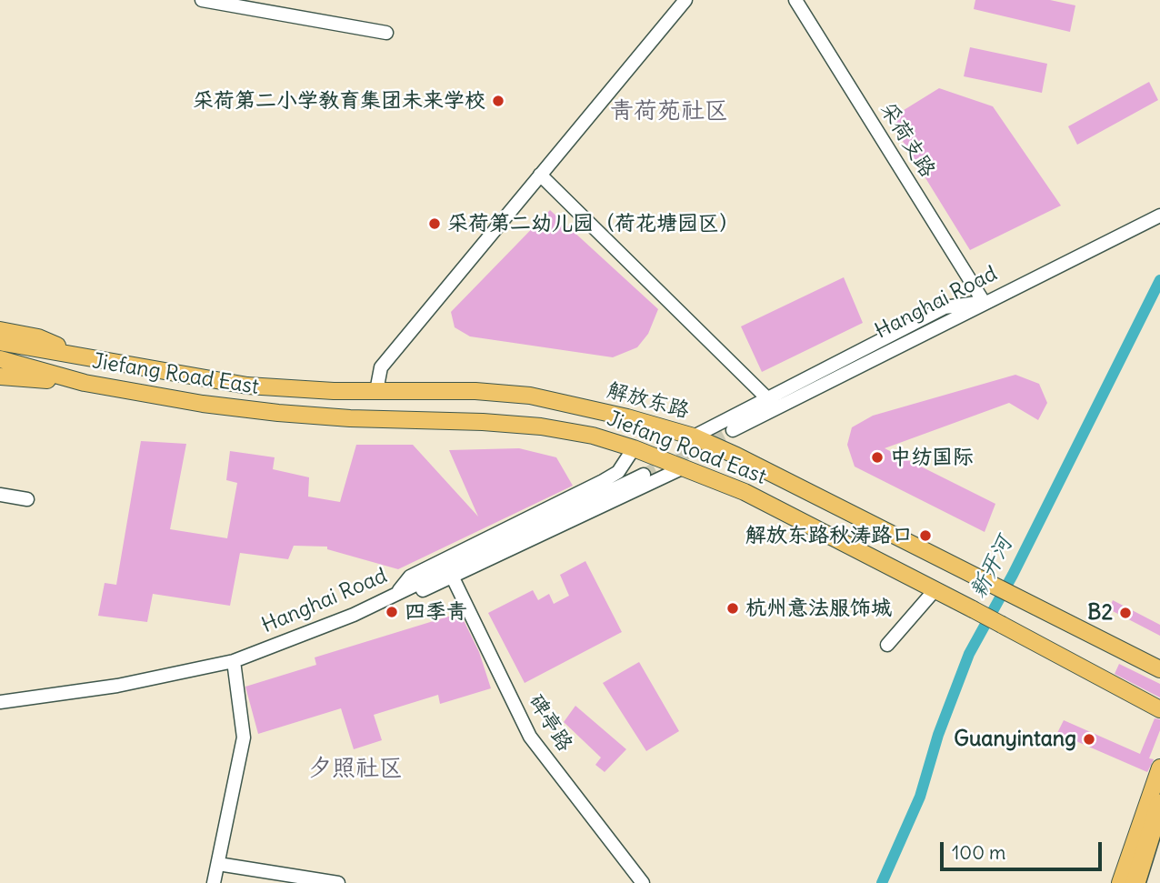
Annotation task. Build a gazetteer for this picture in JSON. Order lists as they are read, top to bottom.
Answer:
{
  "streets": {
    "main road": ["Jiefang Road East", "解放东路"],
    "street": ["采荷支路", "Hanghai Road", "碑亭路"]
  },
  "crossings": [
    ["采荷支路", "Hanghai Road"],
    ["Hanghai Road", "碑亭路"]
  ],
  "districts": ["青荷苑社区", "夕照社区"],
  "water": ["新开河"],
  "places": [
    "采荷第二小学教育集团未来学校",
    "采荷第二幼儿园（荷花塘园区）",
    "中纺国际",
    "解放东路秋涛路口",
    "杭州意法服饰城",
    "四季青",
    "B2",
    "Guanyintang"
  ],
  "scale_bar": "100 m"
}
